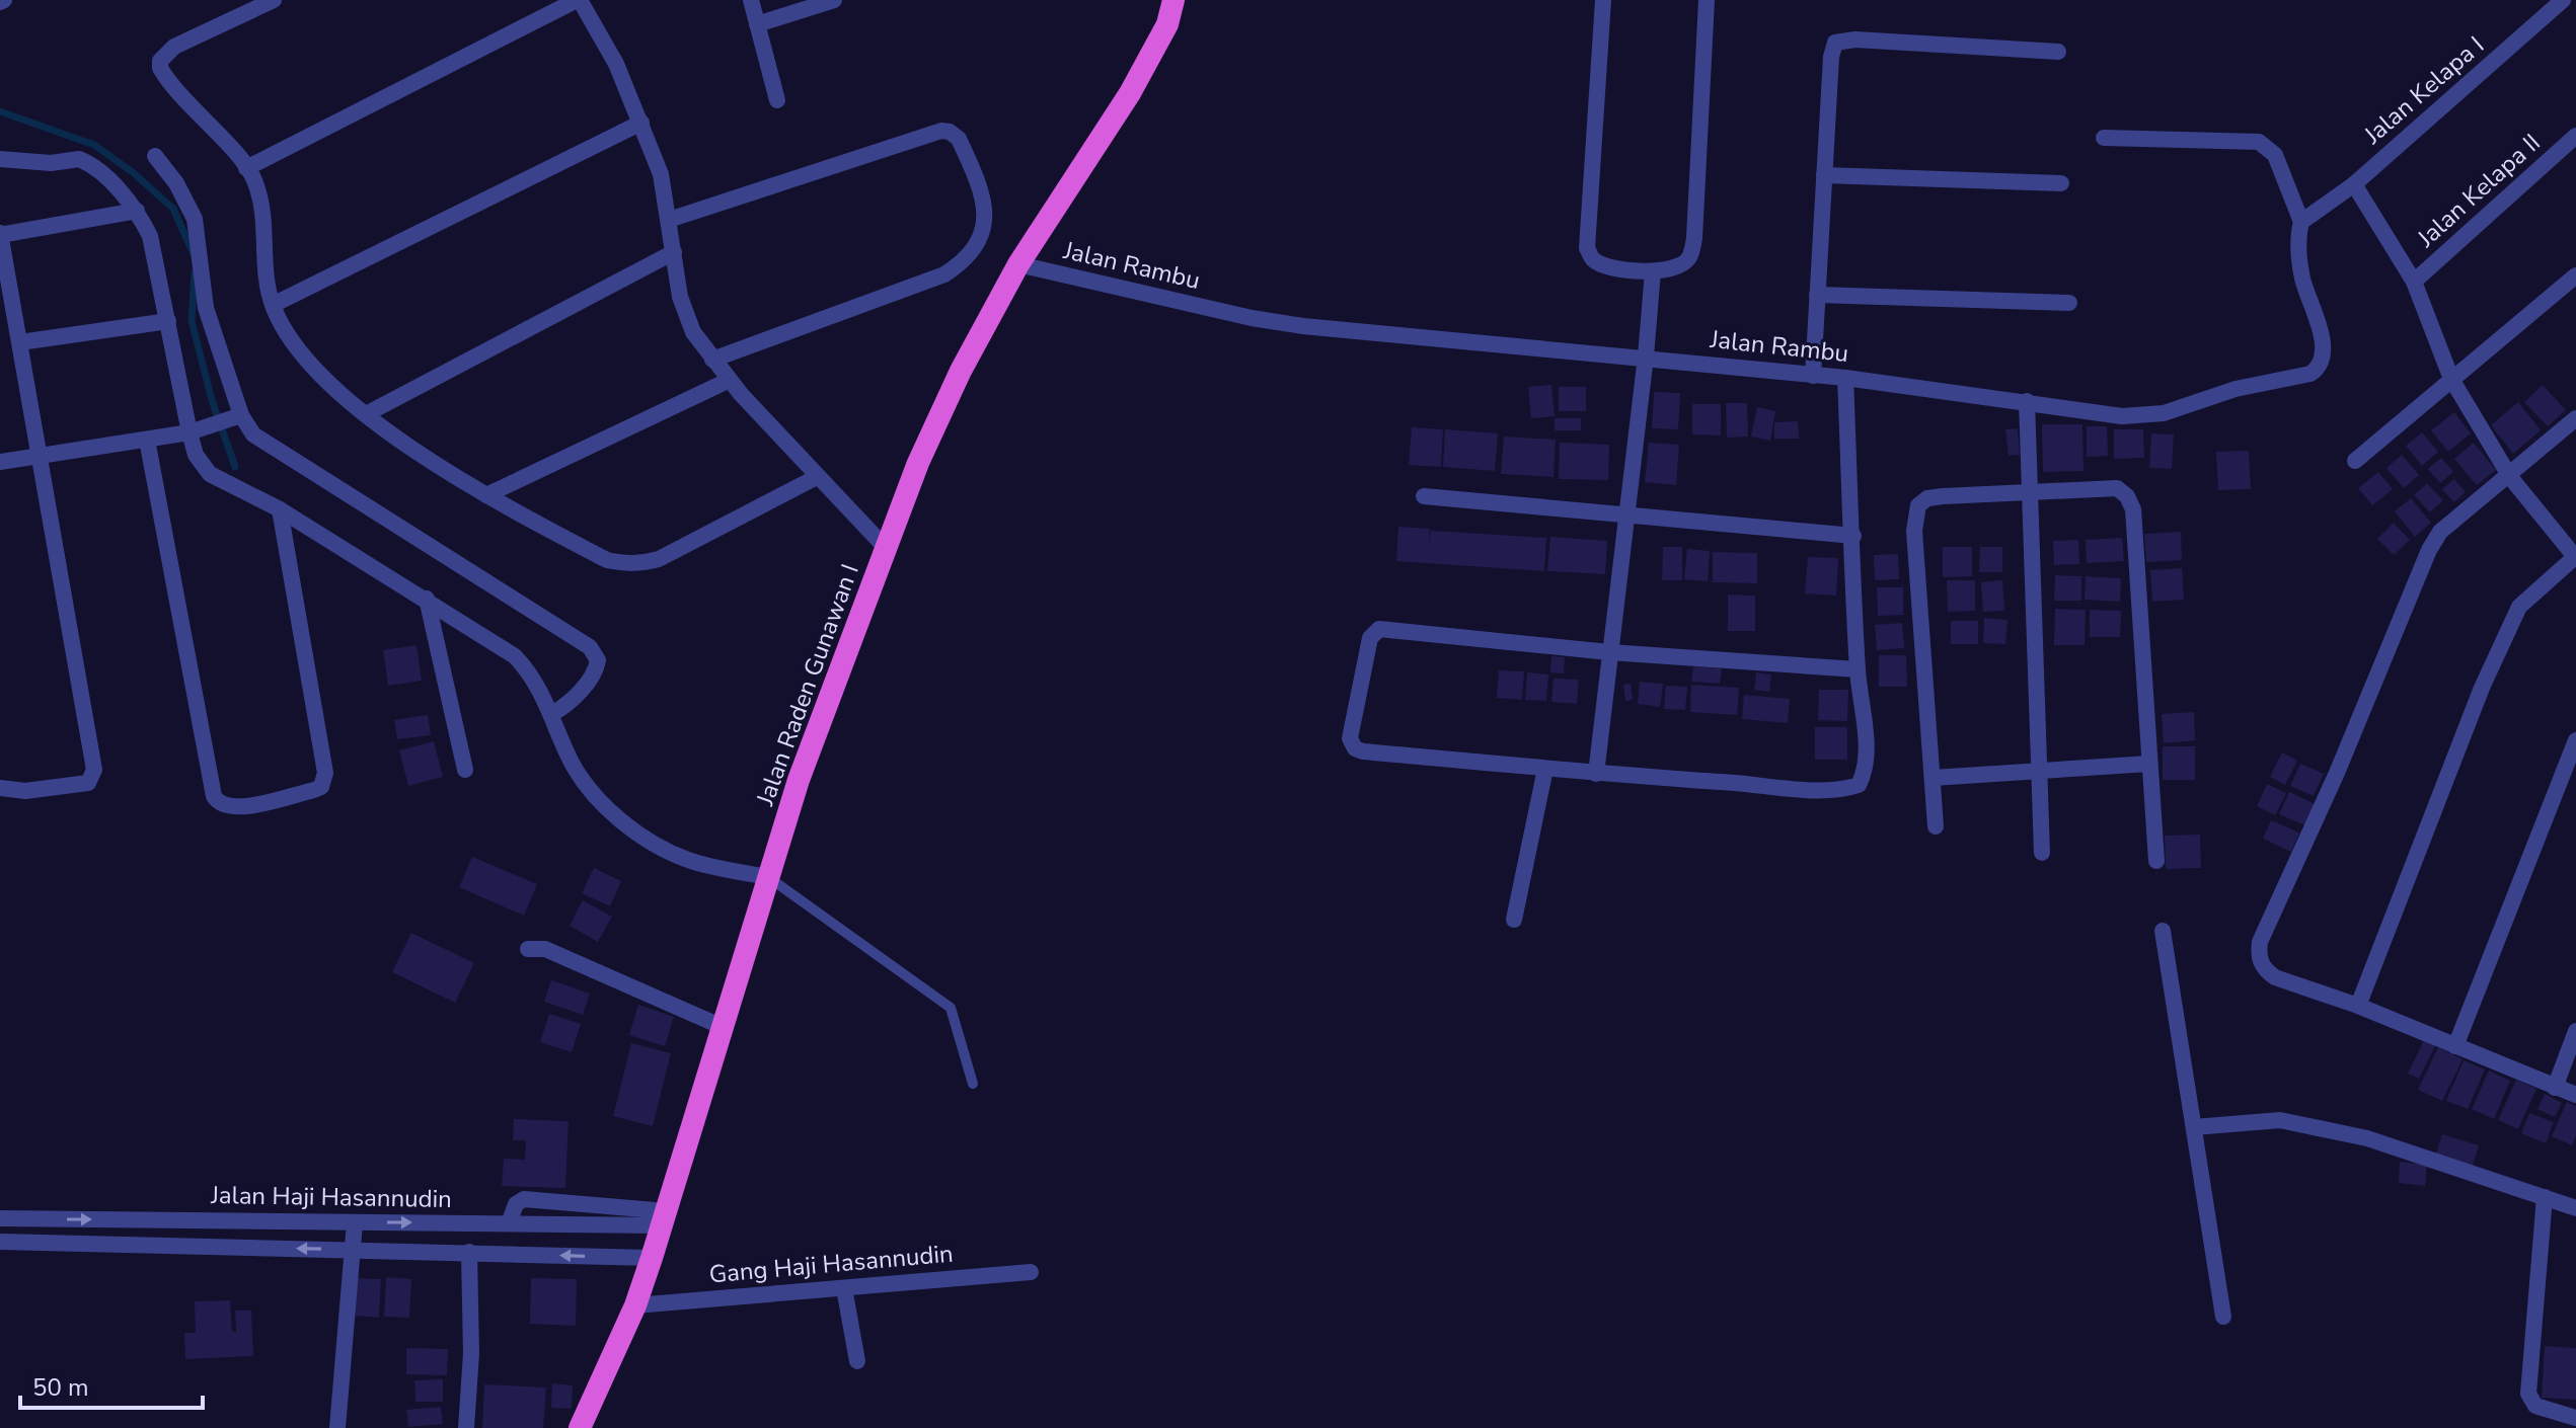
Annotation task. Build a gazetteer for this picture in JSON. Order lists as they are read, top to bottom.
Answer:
{
  "streets": {
    "highway": ["Jalan Raden Gunawan I"],
    "street": [
      "Jalan Kelapa I",
      "Jalan Kelapa II",
      "Jalan Rambu",
      "Jalan Haji Hasannudin",
      "Gang Haji Hasannudin"
    ]
  },
  "crossings": [
    ["Jalan Rambu", "Jalan Raden Gunawan I"],
    ["Jalan Raden Gunawan I", "Jalan Haji Hasannudin"],
    ["Jalan Raden Gunawan I", "Gang Haji Hasannudin"]
  ],
  "scale_bar": "50 m"
}
